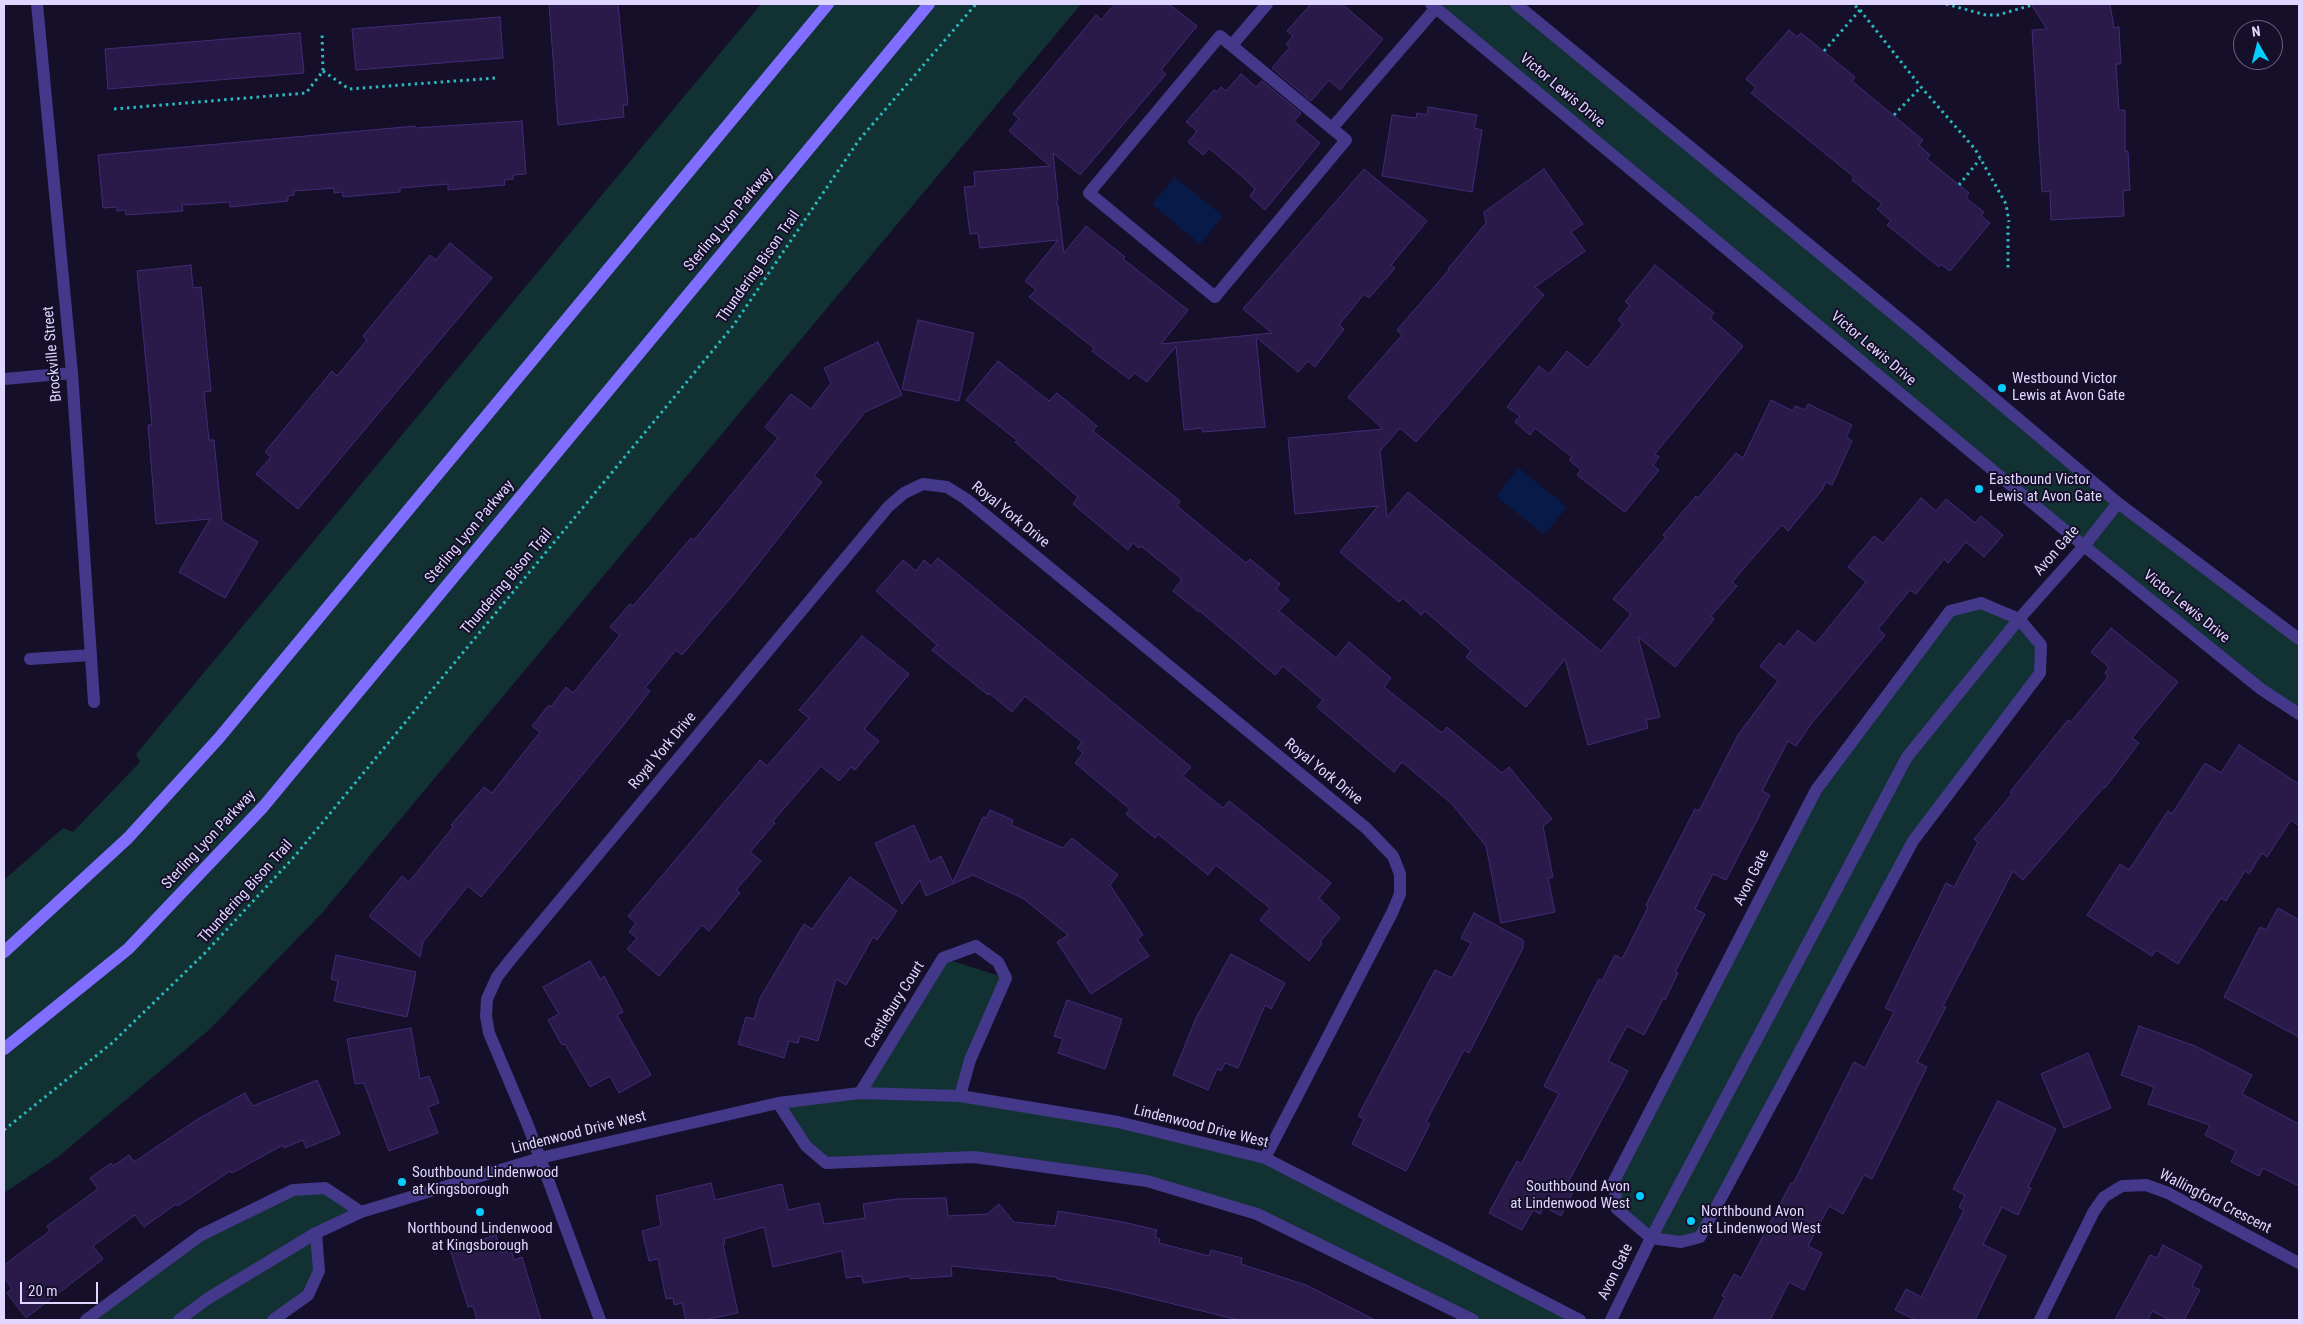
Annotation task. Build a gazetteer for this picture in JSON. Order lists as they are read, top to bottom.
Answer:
{
  "streets": {
    "main road": ["Sterling Lyon Parkway"],
    "street": [
      "Victor Lewis Drive",
      "Brockville Street",
      "Royal York Drive",
      "Avon Gate",
      "Castlebury Court",
      "Lindenwood Drive West",
      "Wallingford Crescent"
    ],
    "path": ["Thundering Bison Trail"]
  },
  "crossings": [
    ["Victor Lewis Drive", "Avon Gate"],
    ["Royal York Drive", "Lindenwood Drive West"],
    ["Castlebury Court", "Lindenwood Drive West"]
  ],
  "places": [
    "Westbound Victor Lewis at Avon Gate",
    "Eastbound Victor Lewis at Avon Gate",
    "Southbound Lindenwood at Kingsborough",
    "Southbound Avon at Lindenwood West",
    "Northbound Lindenwood at Kingsborough",
    "Northbound Avon at Lindenwood West"
  ],
  "scale_bar": "20 m",
  "north": "top"
}
